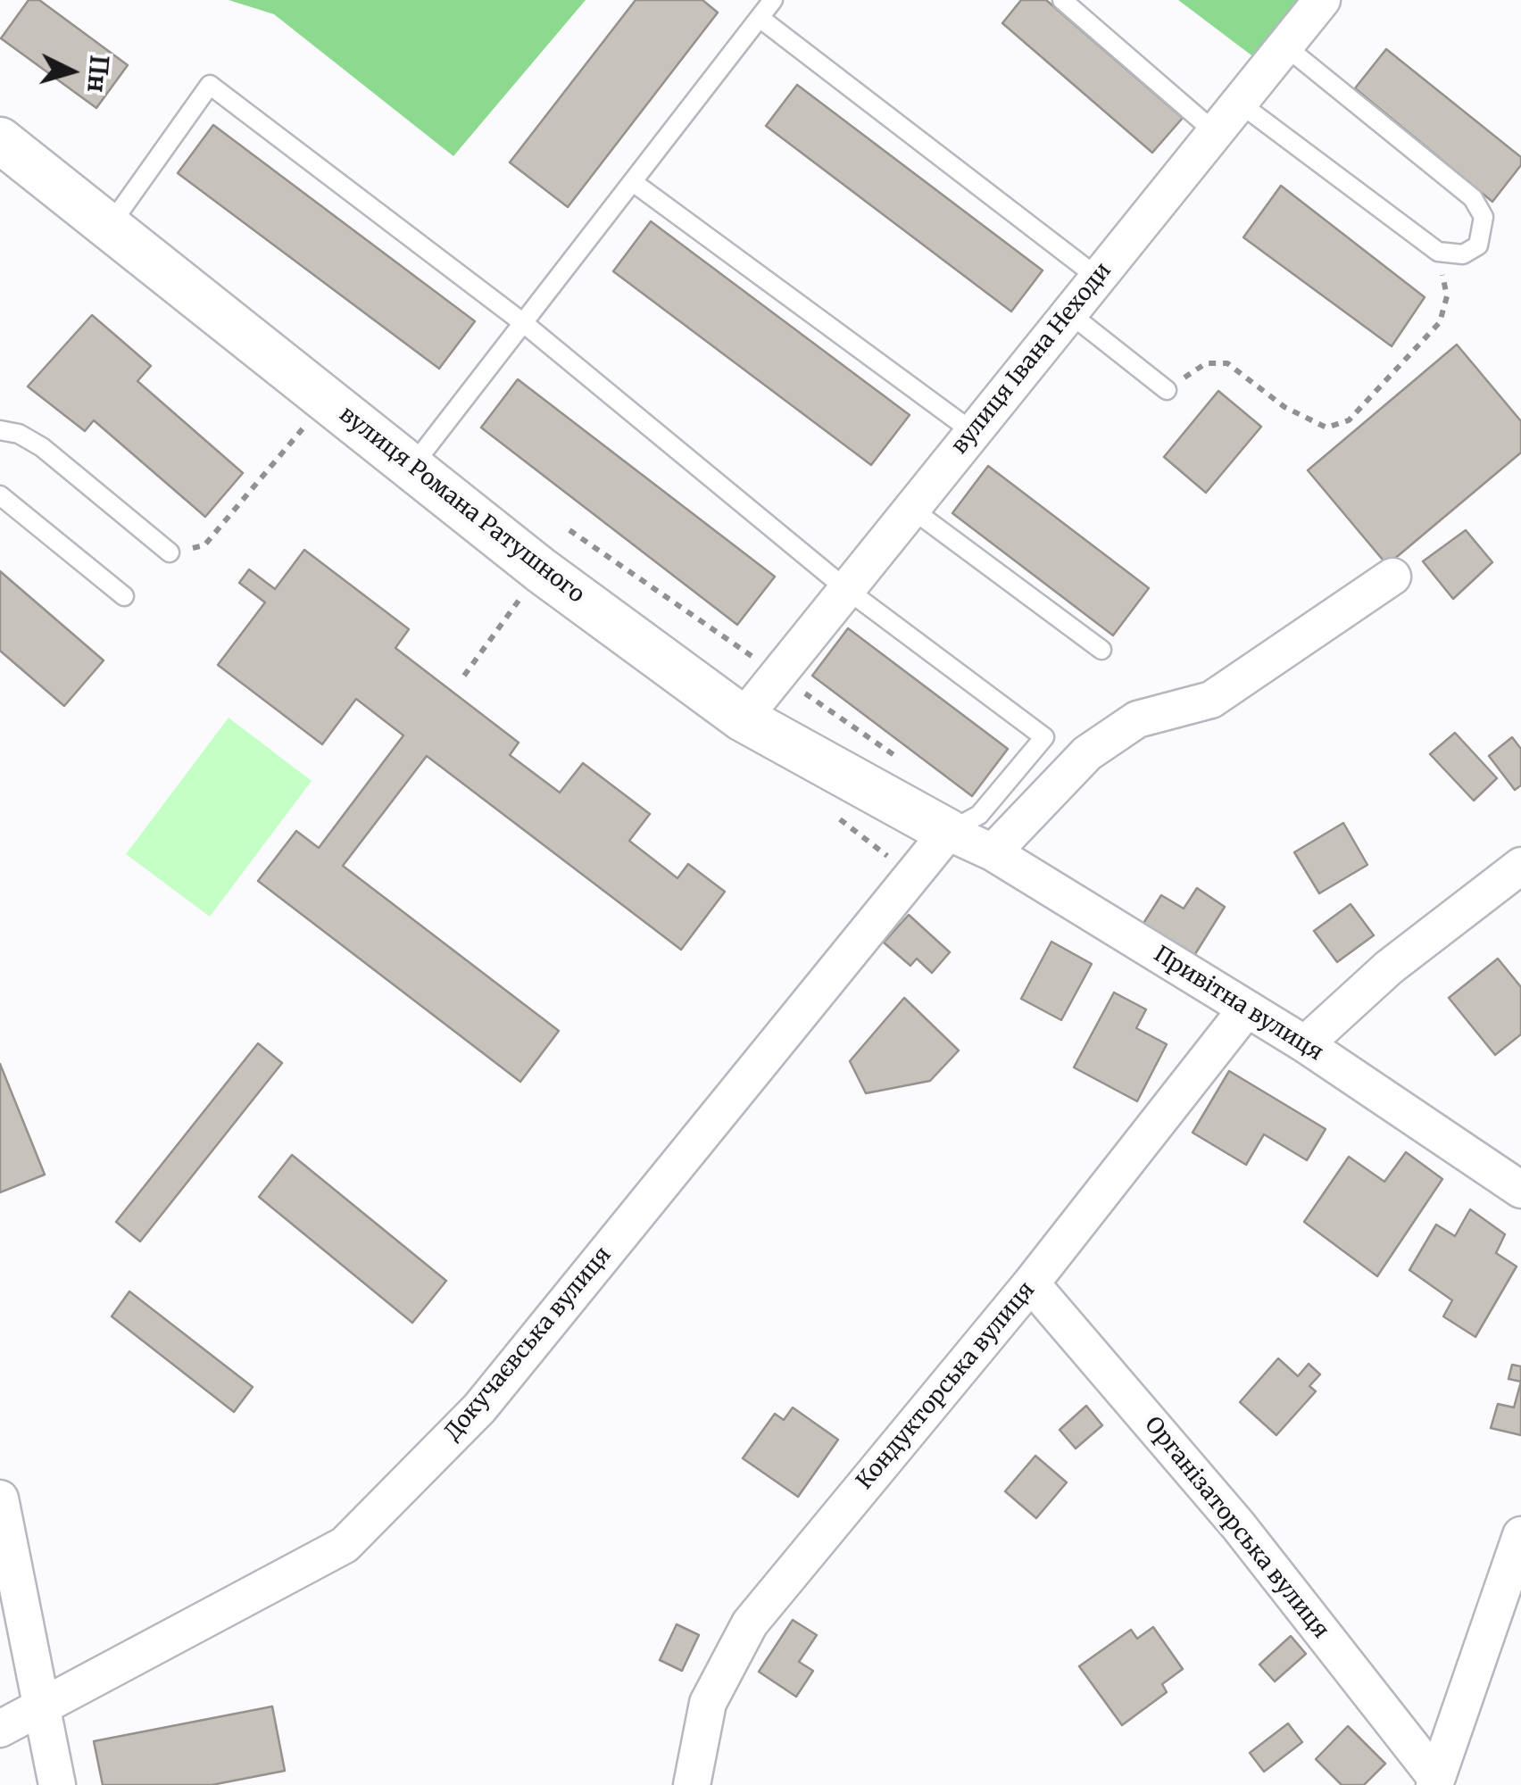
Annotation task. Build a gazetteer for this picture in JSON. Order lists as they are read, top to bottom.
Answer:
{
  "streets": {
    "street": [
      "вулиця Івана Неходи",
      "вулиця Романа Ратушного",
      "Привітна вулиця",
      "Докучаєвська вулиця",
      "Кондукторська вулиця",
      "Організаторська вулиця"
    ]
  },
  "crossings": [
    ["вулиця Івана Неходи", "вулиця Романа Ратушного"],
    ["вулиця Романа Ратушного", "Привітна вулиця"],
    ["вулиця Романа Ратушного", "Докучаєвська вулиця"],
    ["Привітна вулиця", "Докучаєвська вулиця"],
    ["Привітна вулиця", "Кондукторська вулиця"],
    ["Кондукторська вулиця", "Організаторська вулиця"]
  ],
  "north": "right"
}
